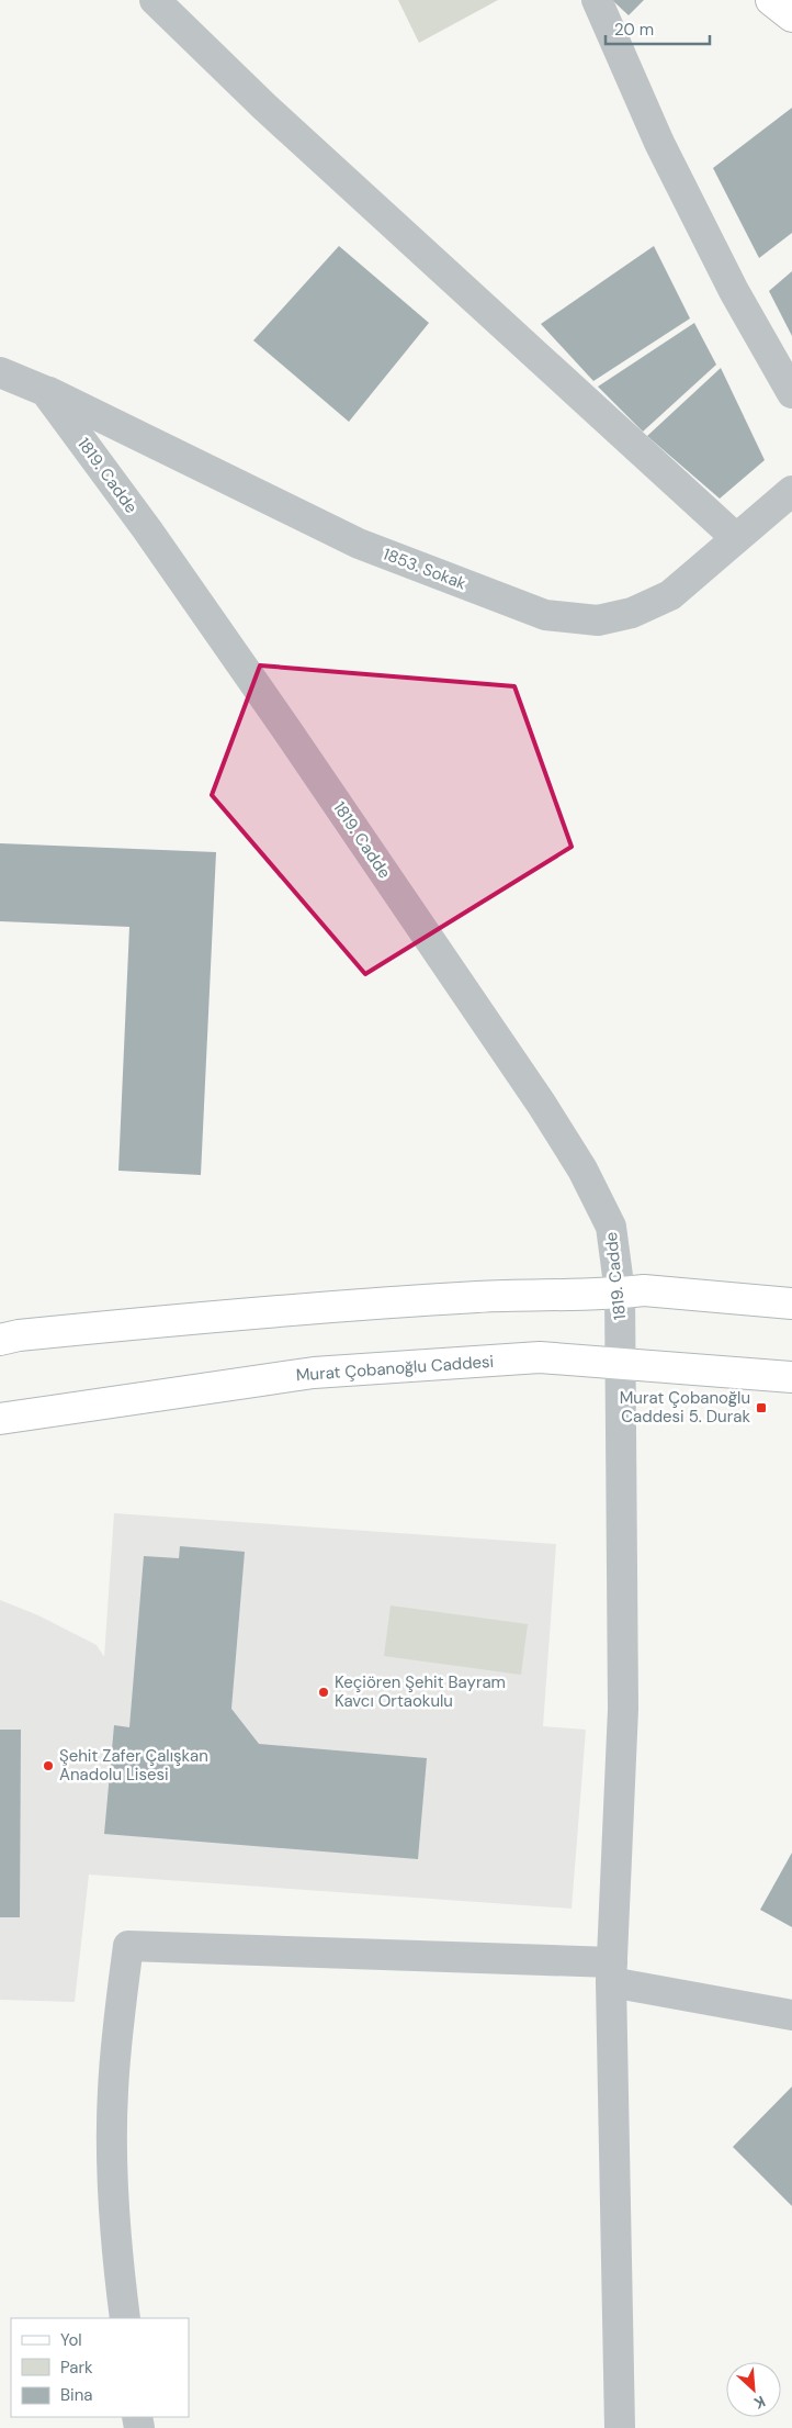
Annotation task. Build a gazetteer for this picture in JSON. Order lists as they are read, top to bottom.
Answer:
{
  "streets": {
    "main road": ["Murat Çobanoğlu Caddesi"],
    "street": ["1819. Cadde", "1853. Sokak"]
  },
  "crossings": [
    ["1819. Cadde", "1853. Sokak"],
    ["1819. Cadde", "Murat Çobanoğlu Caddesi"]
  ],
  "places": {
    "transit": ["Murat Çobanoğlu Caddesi 5. Durak"],
    "other": ["Keçiören Şehit Bayram Kavcı Ortaokulu", "Şehit Zafer Çalışkan Anadolu Lisesi"]
  },
  "legend": ["Yol", "Park", "Bina"],
  "scale_bar": "20 m",
  "north": "bottom right"
}
